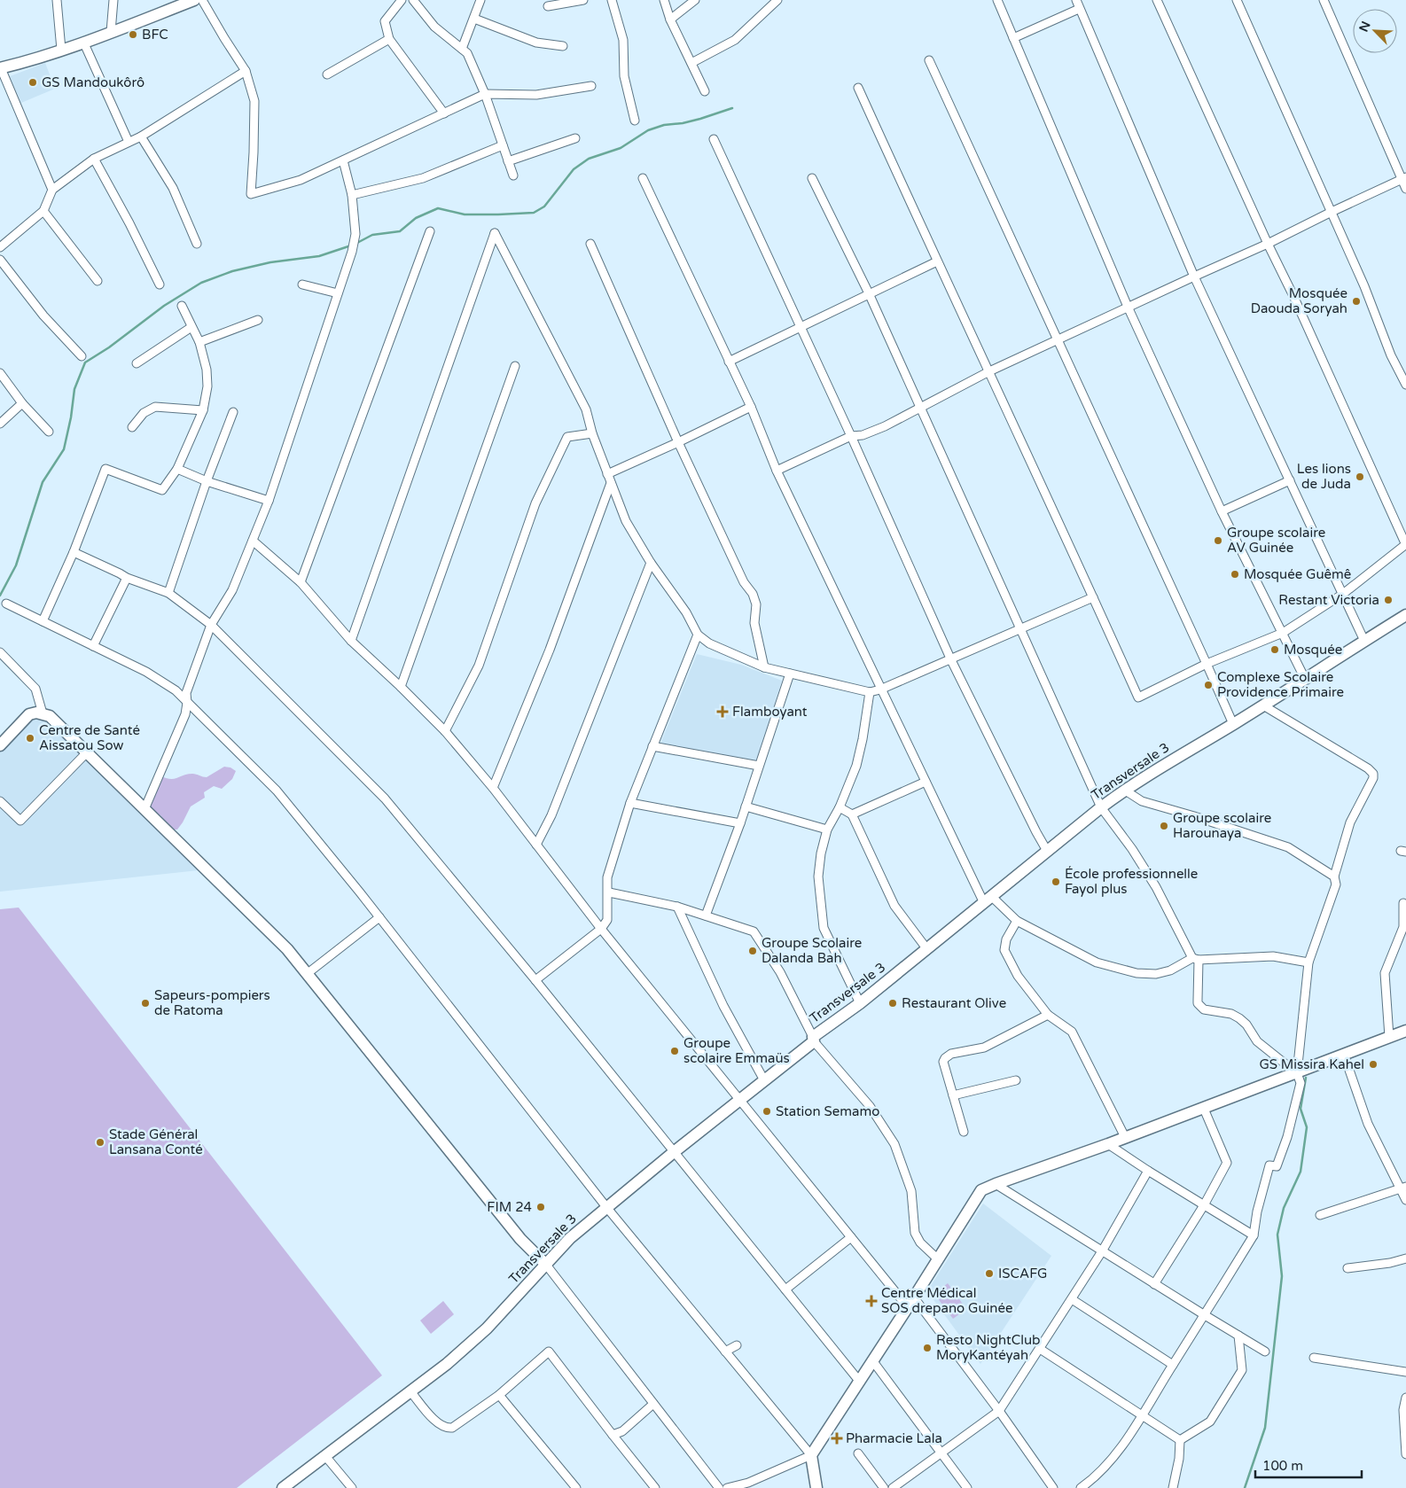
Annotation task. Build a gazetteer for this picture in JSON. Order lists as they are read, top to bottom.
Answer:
{
  "streets": {
    "street": ["Transversale 3"]
  },
  "places": {
    "other": [
      "BFC",
      "GS Mandoukôrô",
      "Mosquée Daouda Soryah",
      "Les lions de Juda",
      "Groupe scolaire AV Guinée",
      "Mosquée Guêmê",
      "Restant Victoria",
      "Mosquée",
      "Complexe Scolaire Providence Primaire",
      "Centre de Santé Aissatou Sow",
      "Groupe scolaire Harounaya",
      "École professionnelle Fayol plus",
      "Groupe Scolaire Dalanda Bah",
      "Sapeurs-pompiers de Ratoma",
      "Restaurant Olive",
      "Groupe scolaire Emmaüs",
      "GS Missira Kahel",
      "Station Semamo",
      "Stade Général Lansana Conté",
      "FIM 24",
      "ISCAFG",
      "Resto NightClub MoryKantéyah"
    ],
    "health": ["Flamboyant", "Centre Médical SOS drepano Guinée", "Pharmacie Lala"]
  },
  "scale_bar": "100 m",
  "north": "top left"
}
